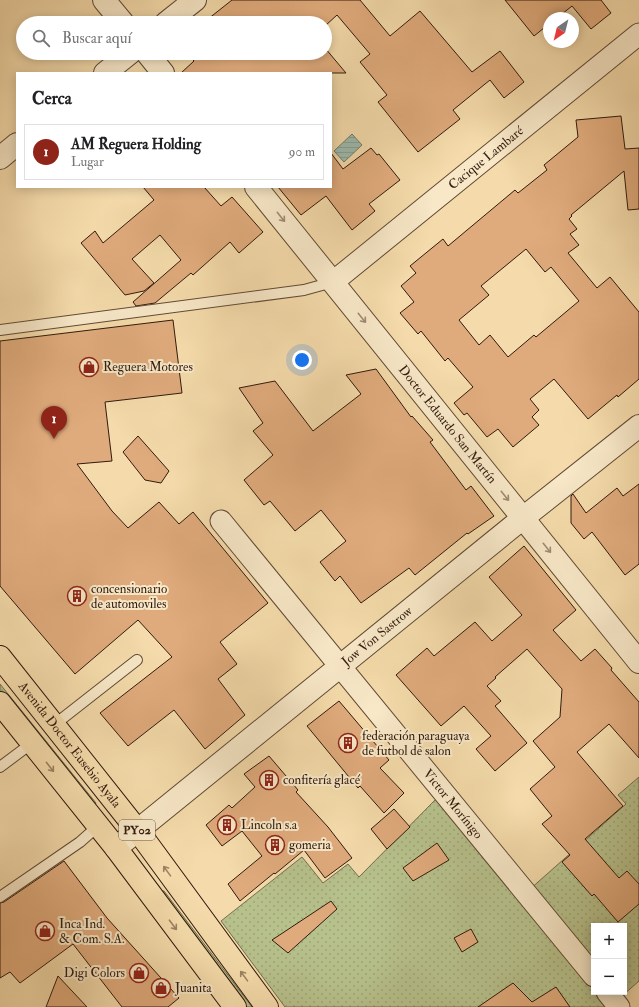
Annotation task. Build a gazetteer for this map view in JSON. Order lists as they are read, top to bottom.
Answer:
{
  "streets": {
    "highway": ["Avenida Doctor Eusebio Ayala", "PY02"],
    "street": [
      "Cacique Lambaré",
      "Doctor Eduardo San Martín",
      "Jow Von Sastrow",
      "Victor Morínigo"
    ]
  },
  "crossings": [
    ["Cacique Lambaré", "Doctor Eduardo San Martín"],
    ["Doctor Eduardo San Martín", "Jow Von Sastrow"],
    ["Jow Von Sastrow", "Avenida Doctor Eusebio Ayala"],
    ["Jow Von Sastrow", "Victor Morínigo"],
    ["Jow Von Sastrow", "PY02"]
  ],
  "one_way": ["Doctor Eduardo San Martín"],
  "places": {
    "shop": [
      "Reguera Motores",
      "Inca Ind. & Com. S.A.",
      "Digi Colors",
      "Juanita"
    ],
    "building": [
      "concensionario de automoviles",
      "federación paraguaya de futbol de salon",
      "confitería glacé",
      "Lincoln s.a",
      "gomeria"
    ]
  },
  "north": "bottom left",
  "page": {
    "search": "Buscar aquí",
    "heading": "Cerca",
    "list": [
      {
        "mark": "1",
        "name": "AM Reguera Holding",
        "note": "Lugar",
        "value": "90 m"
      }
    ],
    "pins": "1",
    "map_buttons": ["+", "−"]
  }
}
